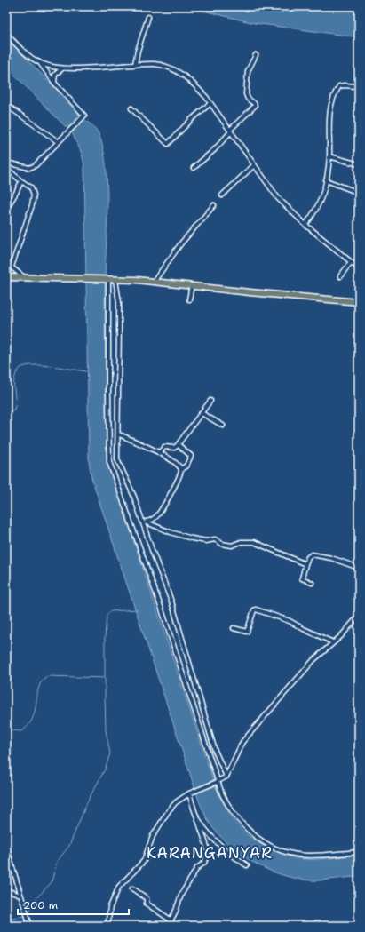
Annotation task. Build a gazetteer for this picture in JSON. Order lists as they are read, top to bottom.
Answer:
{
  "districts": ["KARANGANYAR"],
  "scale_bar": "200 m"
}
